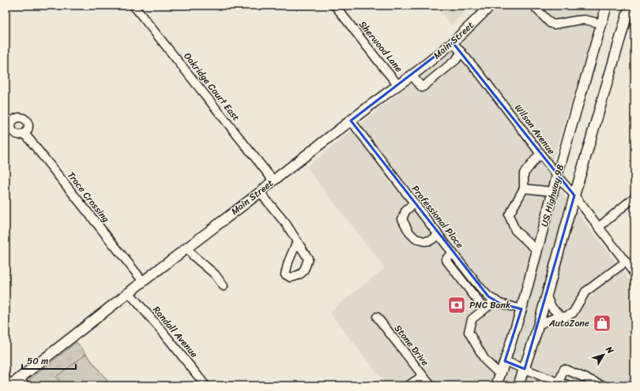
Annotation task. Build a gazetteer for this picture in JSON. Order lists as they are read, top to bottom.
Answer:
{
  "streets": {
    "main road": ["Main Street", "US Highway 98"],
    "street": [
      "Sherwood Lane",
      "Oakridge Court East",
      "Wilson Avenue",
      "Trace Crossing",
      "Professional Place",
      "Randall Avenue",
      "Stone Drive"
    ]
  },
  "crossings": [
    ["Main Street", "Sherwood Lane"],
    ["Main Street", "Oakridge Court East"],
    ["Main Street", "Wilson Avenue"],
    ["Main Street", "Trace Crossing"],
    ["Main Street", "Professional Place"],
    ["Main Street", "Randall Avenue"],
    ["Wilson Avenue", "US Highway 98"],
    ["US Highway 98", "Professional Place"]
  ],
  "places": {
    "bank": ["PNC Bank"],
    "shop": ["AutoZone"]
  },
  "scale_bar": "50 m",
  "north": "top right"
}
